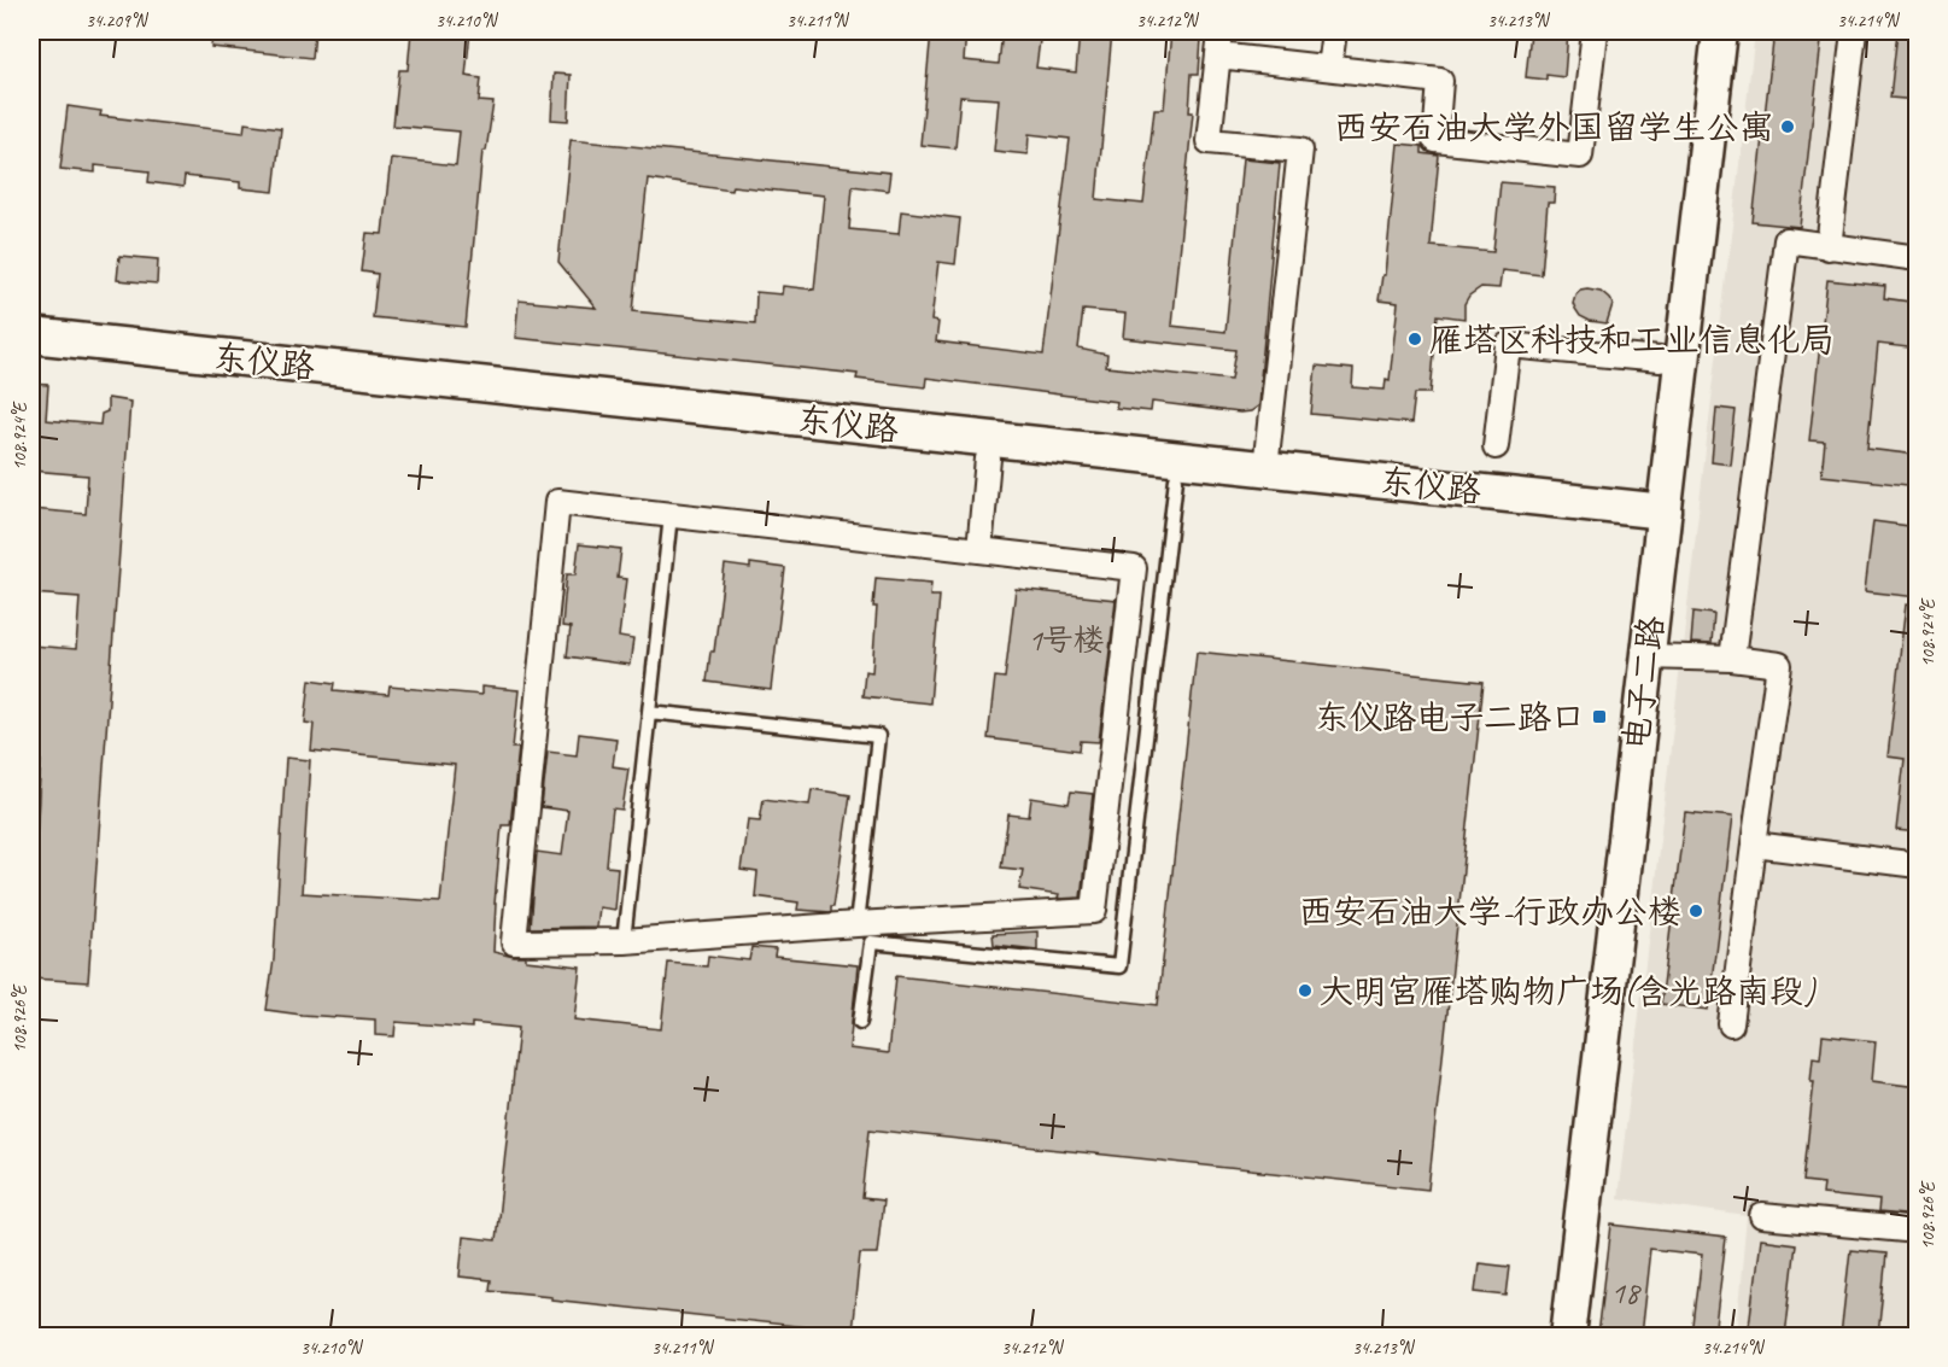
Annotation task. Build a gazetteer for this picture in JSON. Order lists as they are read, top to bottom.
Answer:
{
  "streets": {
    "main road": ["东仪路", "电子二路"]
  },
  "crossings": [
    ["东仪路", "电子二路"]
  ],
  "places": {
    "other": [
      "西安石油大学外国留学生公寓",
      "雁塔区科技和工业信息化局",
      "西安石油大学-行政办公楼",
      "大明宫雁塔购物广场(含光路南段)"
    ],
    "transit": ["东仪路电子二路口"]
  },
  "house_numbers": ["1号楼", "18"],
  "coordinates": [
    "34.209°N",
    "34.210°N",
    "34.211°N",
    "34.212°N",
    "34.213°N",
    "34.214°N",
    "108.924°E",
    "108.926°E"
  ]
}
